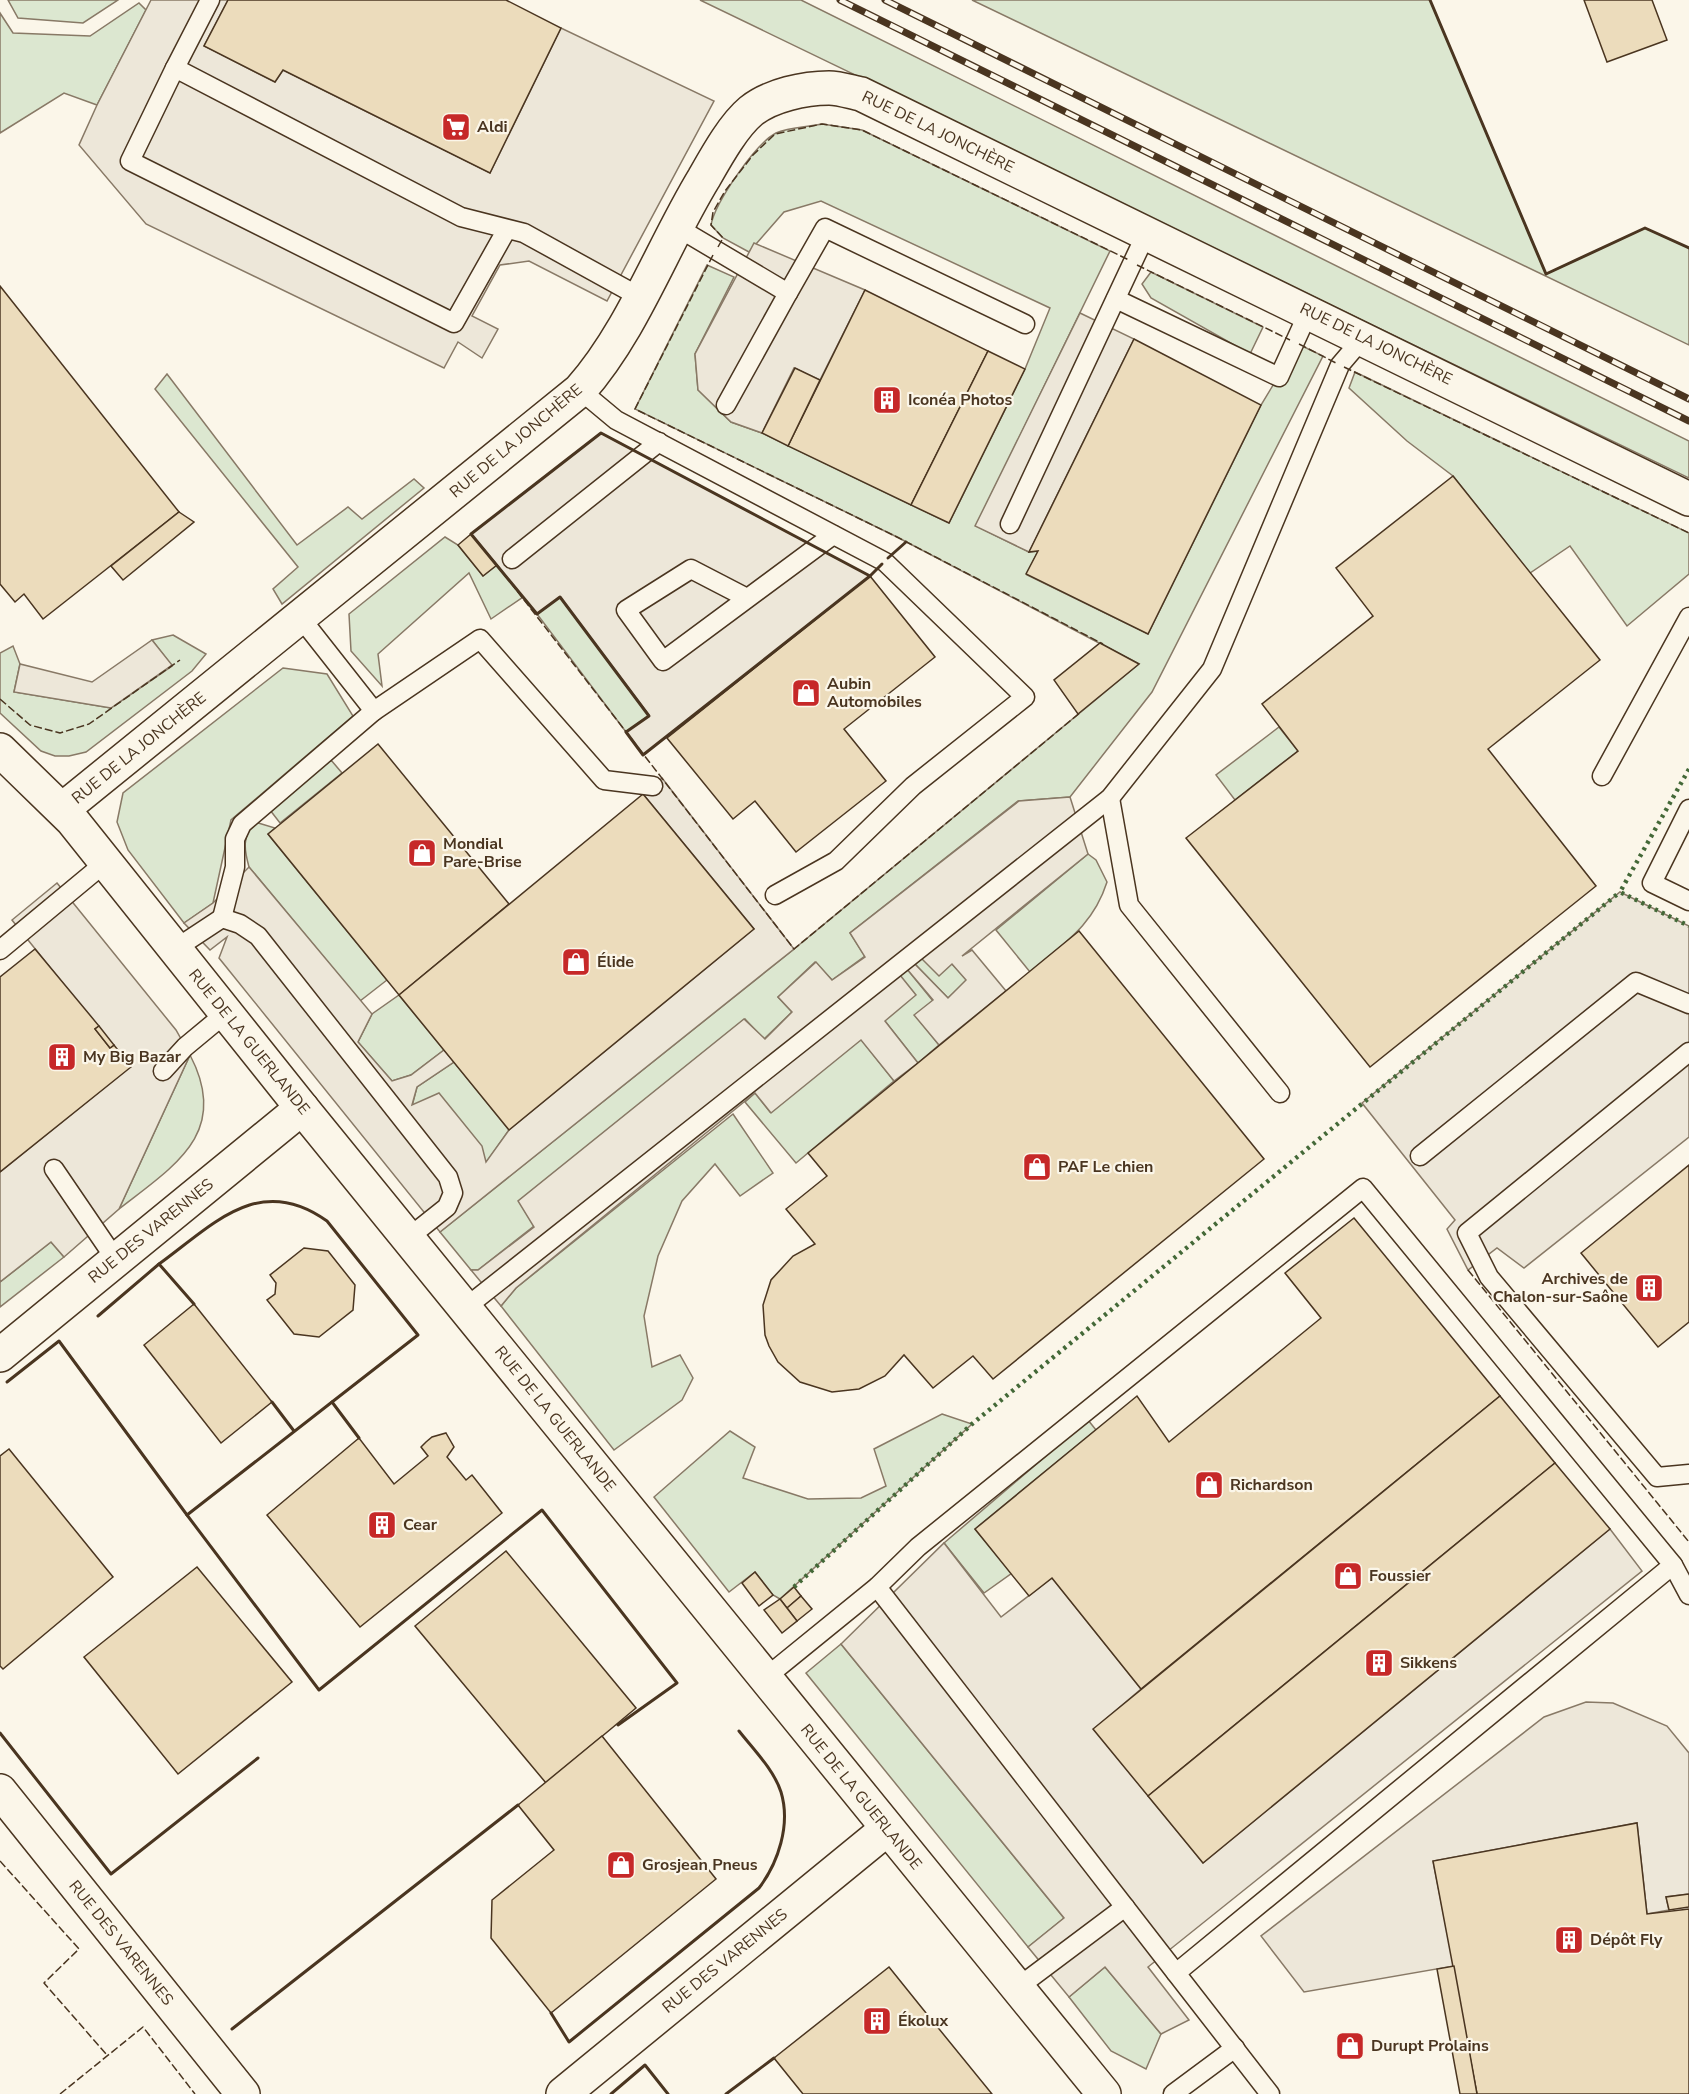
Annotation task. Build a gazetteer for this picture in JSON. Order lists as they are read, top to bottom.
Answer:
{
  "streets": {
    "street": ["RUE DE LA JONCHÈRE", "RUE DE LA GUERLANDE", "RUE DES VARENNES"]
  },
  "crossings": [
    ["RUE DE LA JONCHÈRE", "RUE DE LA GUERLANDE"],
    ["RUE DE LA GUERLANDE", "RUE DES VARENNES"]
  ],
  "places": {
    "supermarket": ["Aldi"],
    "building": [
      "Iconéa Photos",
      "My Big Bazar",
      "Archives de Chalon-sur-Saône",
      "Cear",
      "Sikkens",
      "Dépôt Fly",
      "Ékolux"
    ],
    "shop": [
      "Aubin Automobiles",
      "Mondial Pare-Brise",
      "Élide",
      "PAF Le chien",
      "Richardson",
      "Foussier",
      "Grosjean Pneus",
      "Durupt Prolains"
    ]
  }
}
